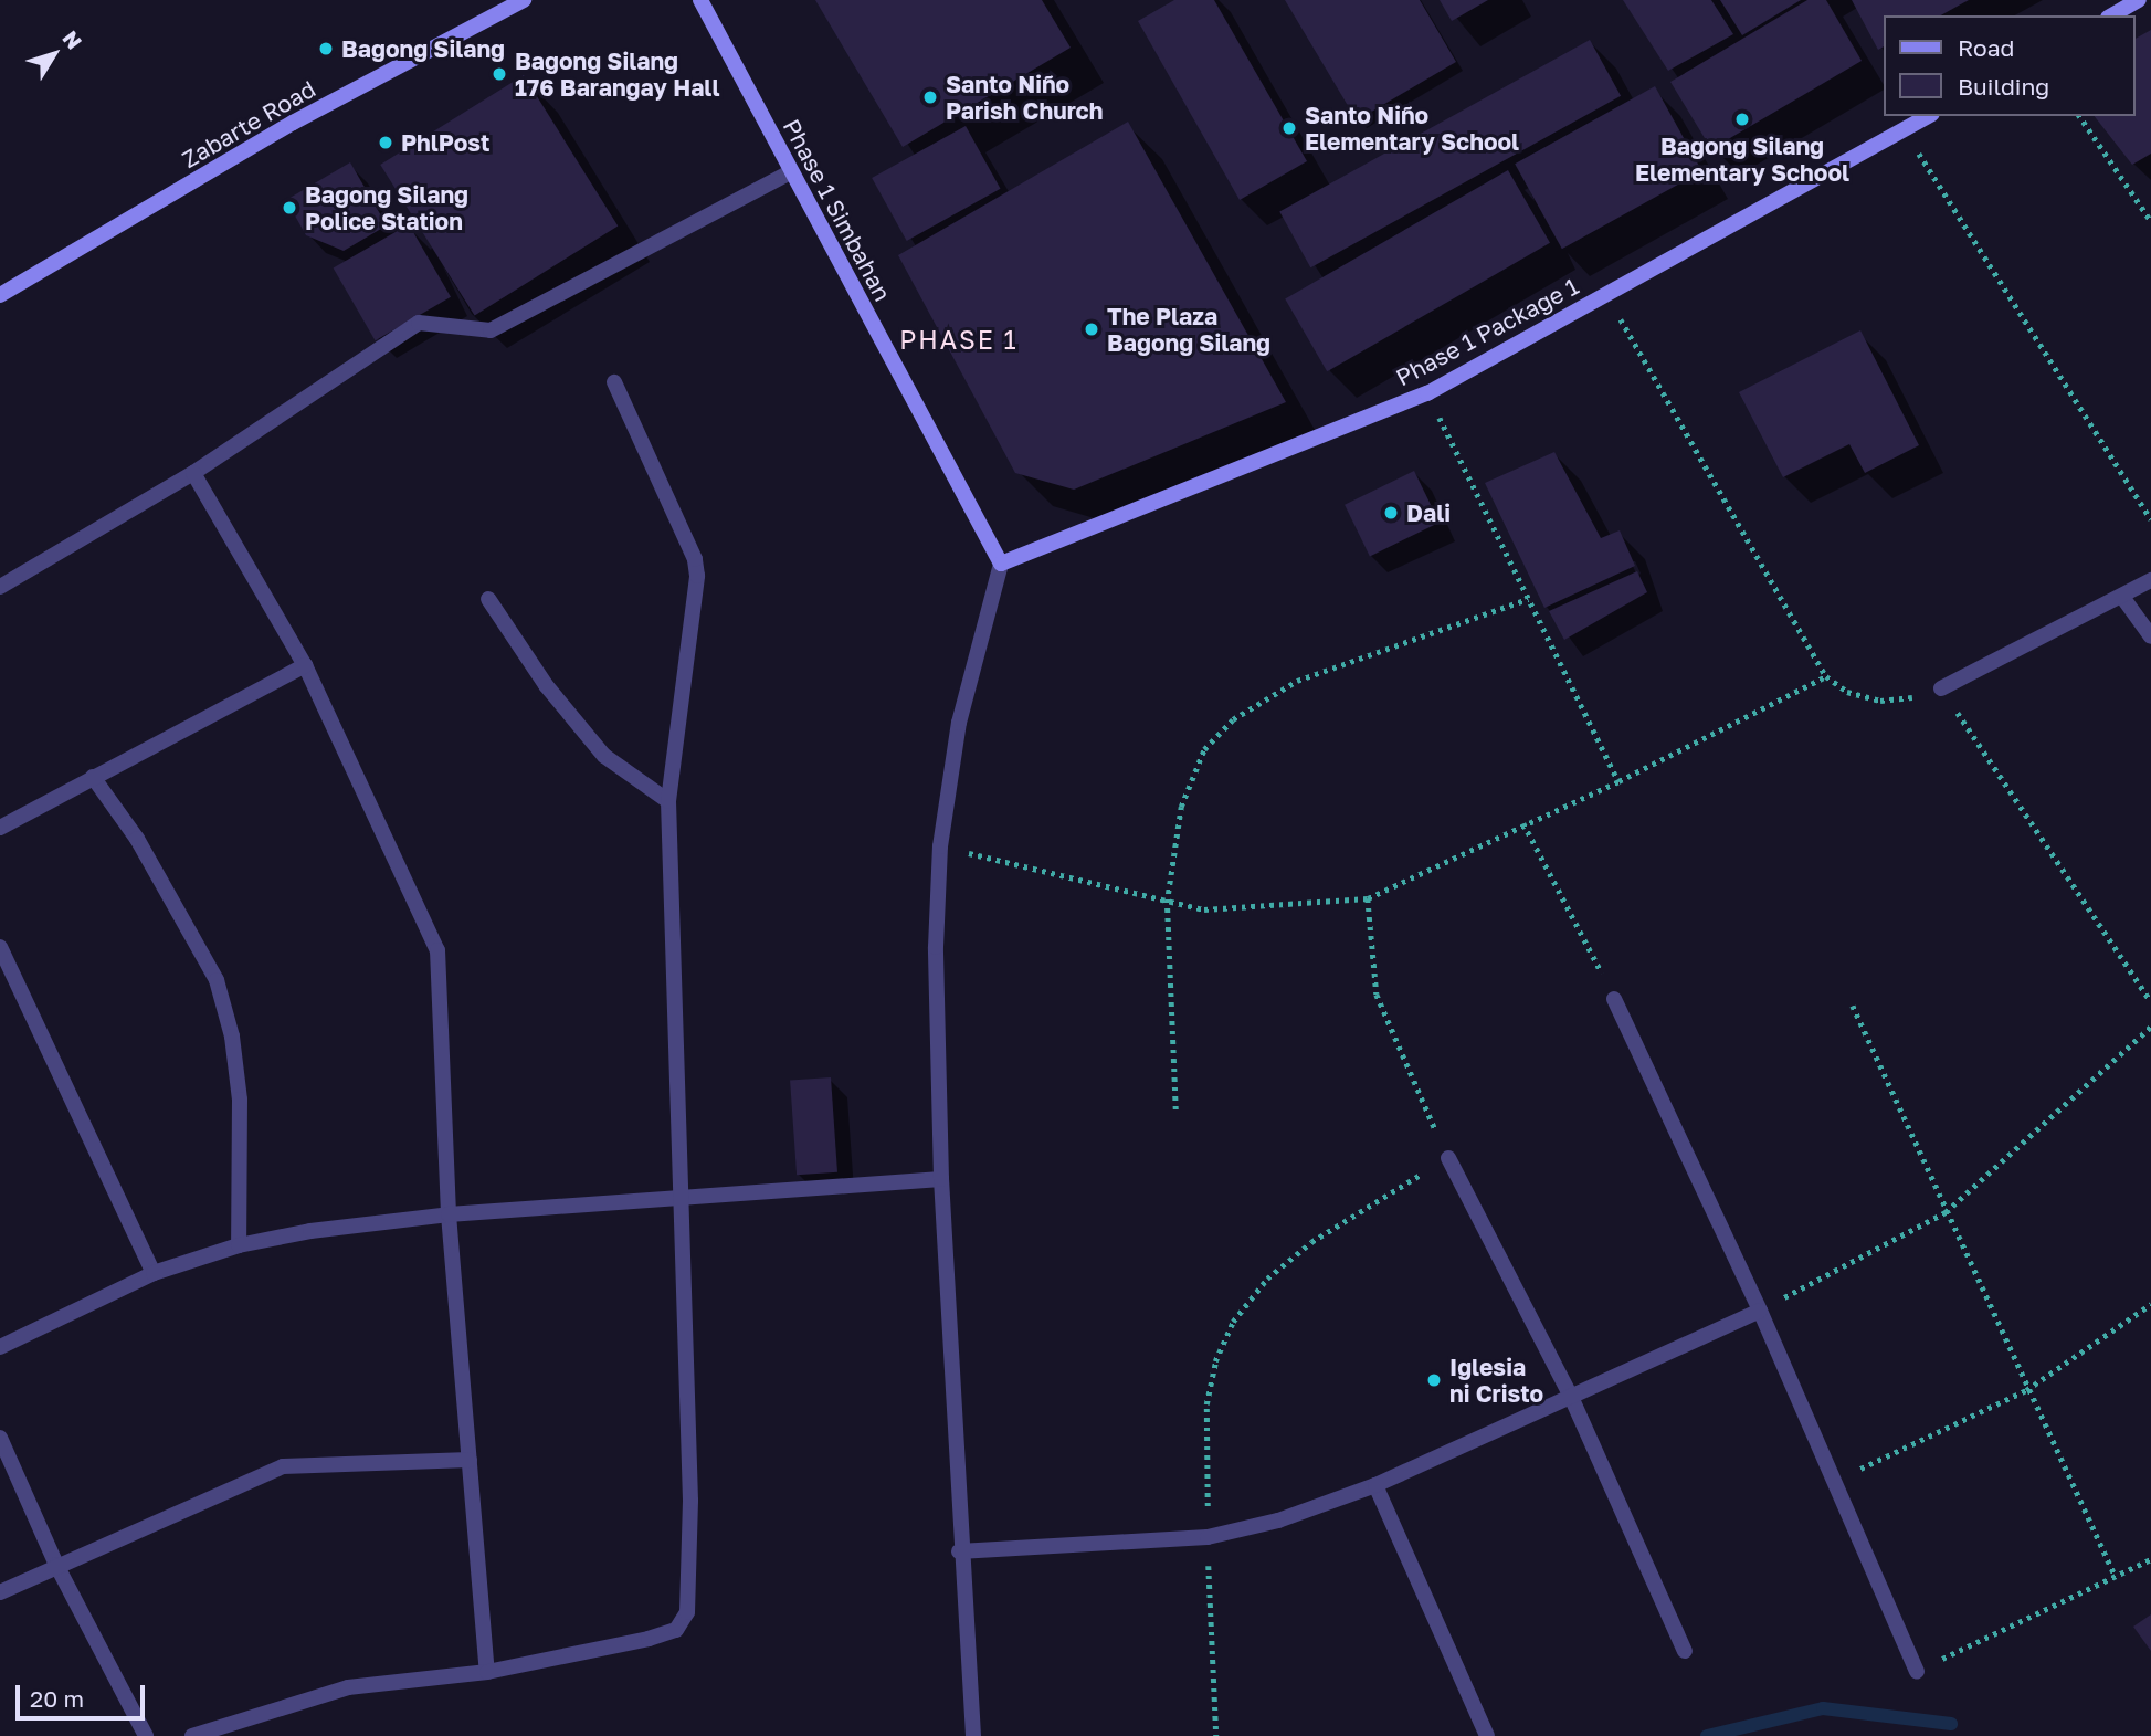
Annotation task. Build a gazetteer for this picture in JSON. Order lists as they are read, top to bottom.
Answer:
{
  "streets": {
    "main road": ["Zabarte Road", "Phase 1 Simbahan", "Phase 1 Package 1"]
  },
  "crossings": [
    ["Phase 1 Simbahan", "Phase 1 Package 1"]
  ],
  "districts": ["PHASE 1"],
  "places": [
    "Bagong Silang",
    "Bagong Silang 176 Barangay Hall",
    "Santo Niño Parish Church",
    "Bagong Silang Elementary School",
    "Santo Niño Elementary School",
    "PhlPost",
    "Bagong Silang Police Station",
    "The Plaza Bagong Silang",
    "Dali",
    "Iglesia ni Cristo"
  ],
  "legend": ["Road", "Building"],
  "scale_bar": "20 m",
  "north": "top right"
}
